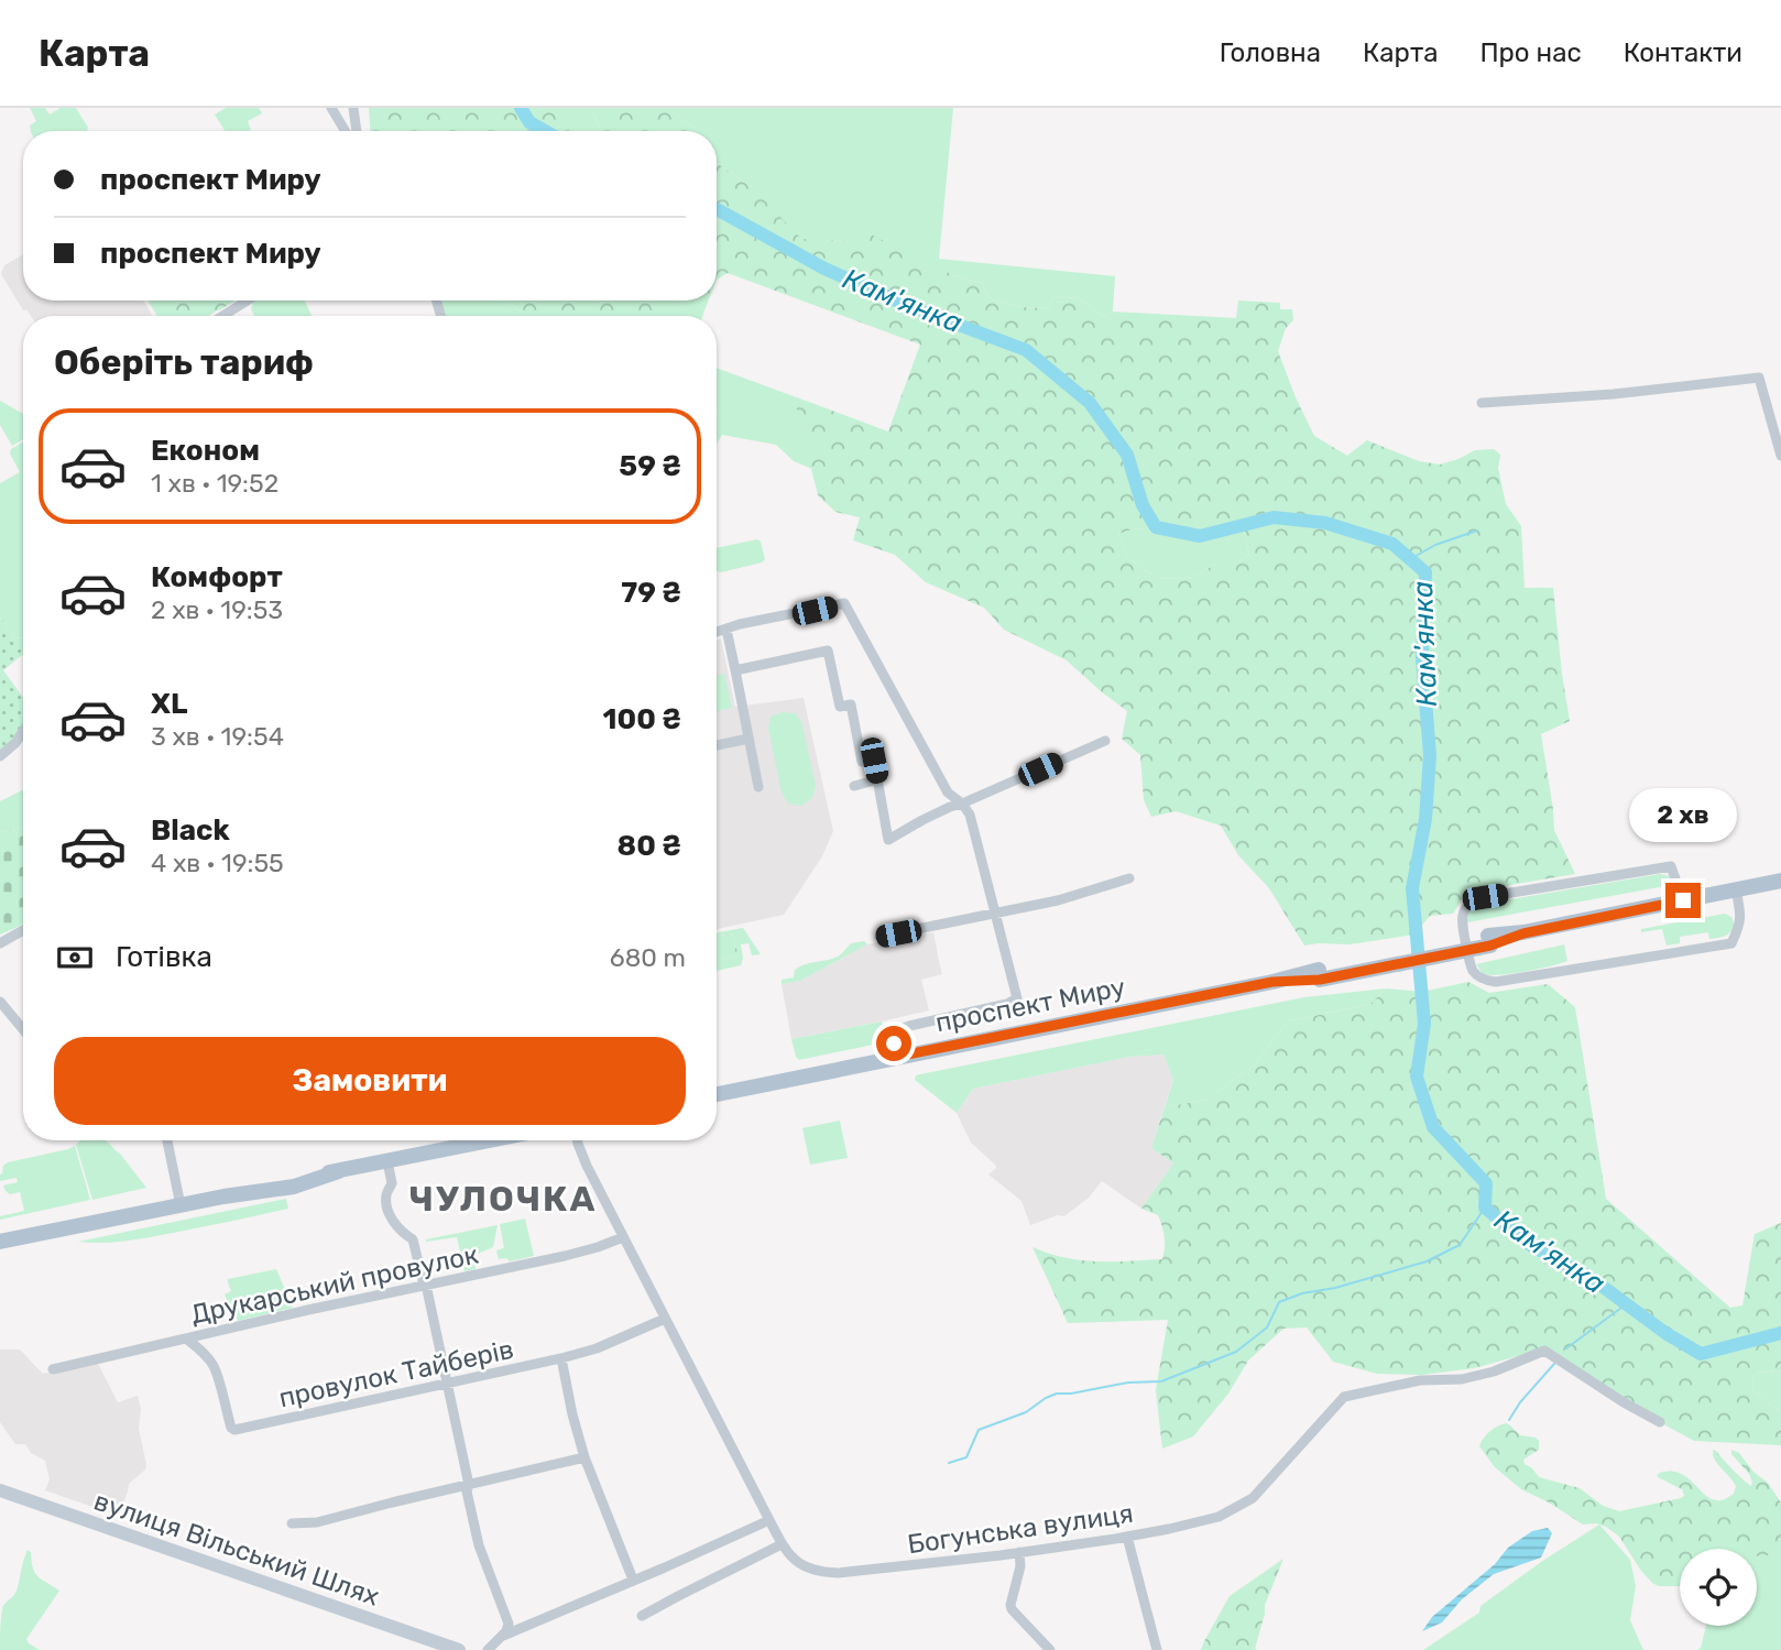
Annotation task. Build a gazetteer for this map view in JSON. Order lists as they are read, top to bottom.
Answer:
{
  "streets": {
    "main road": ["проспект Миру"],
    "street": [
      "Друкарський провулок",
      "провулок Тайберів",
      "Богунська вулиця",
      "вулиця Вільський Шлях"
    ]
  },
  "crossings": [
    ["Друкарський провулок", "провулок Тайберів"],
    ["Друкарський провулок", "Богунська вулиця"],
    ["провулок Тайберів", "Богунська вулиця"]
  ],
  "districts": ["ЧУЛОЧКА"],
  "water": ["Кам'янка"],
  "page": {
    "header": "Карта",
    "nav": [
      "Головна",
      "Карта",
      "Про нас",
      "Контакти"
    ],
    "banner": ["проспект Миру", "проспект Миру"],
    "heading": "Оберіть тариф",
    "list": [
      {
        "name": "Економ",
        "note": "1 хв · 19:52",
        "value": "59 ₴"
      },
      {
        "name": "Комфорт",
        "note": "2 хв · 19:53",
        "value": "79 ₴"
      },
      {
        "name": "XL",
        "note": "3 хв · 19:54",
        "value": "100 ₴"
      },
      {
        "name": "Black",
        "note": "4 хв · 19:55",
        "value": "80 ₴"
      }
    ],
    "bubble": "2 хв",
    "pay": ["Готівка", "680 m"],
    "buttons": "Замовити"
  }
}
